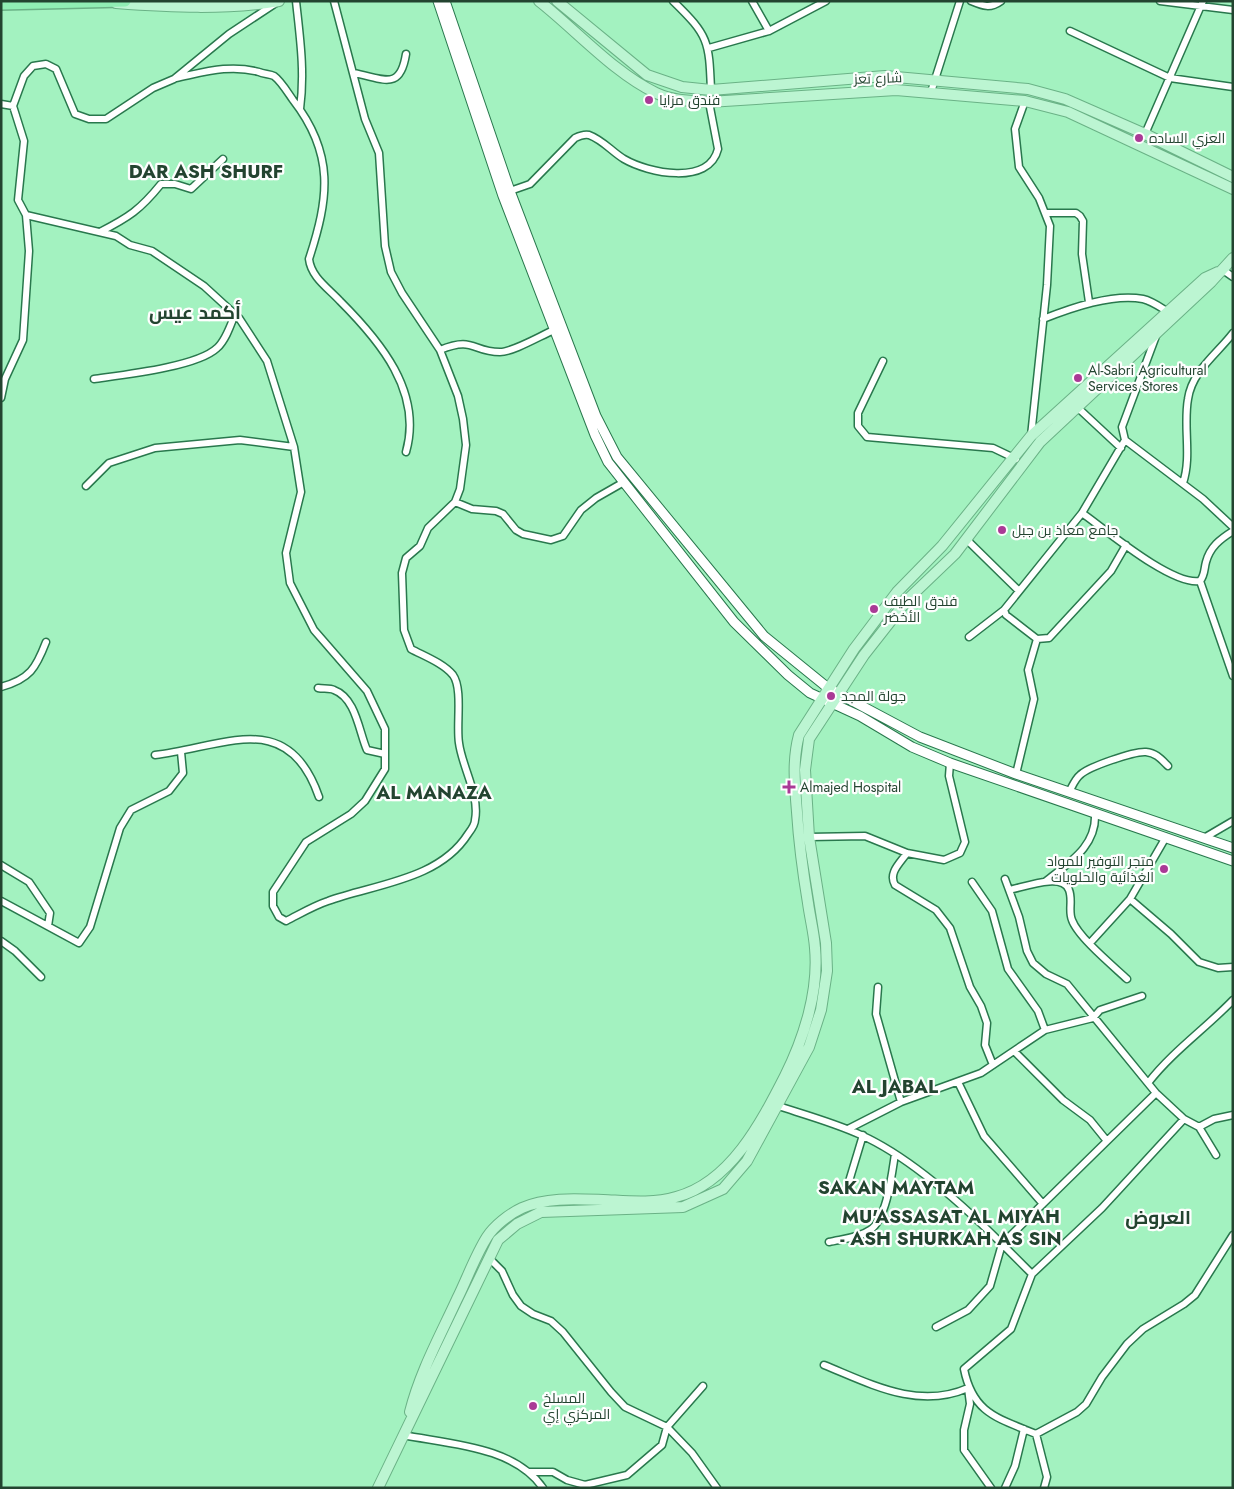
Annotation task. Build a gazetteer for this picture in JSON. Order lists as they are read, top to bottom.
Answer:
{
  "streets": {
    "main road": ["شارع تعز"]
  },
  "districts": [
    "DAR ASH SHURF",
    "أكمد عيس",
    "AL MANAZA",
    "AL JABAL",
    "SAKAN MAYTAM",
    "MU'ASSASAT AL MIYAH - ASH SHURKAH AS SIN",
    "العروض"
  ],
  "places": {
    "other": [
      "فندق مزايا",
      "العزي الساده",
      "Al-Sabri Agricultural Services Stores",
      "جامع معاذ بن جبل",
      "فندق الطيف الأخضر",
      "جولة المجد",
      "متجر التوفير للمواد الغذائية والحلويات",
      "المسلخ المركزي إي"
    ],
    "health": ["Almajed Hospital"]
  }
}
